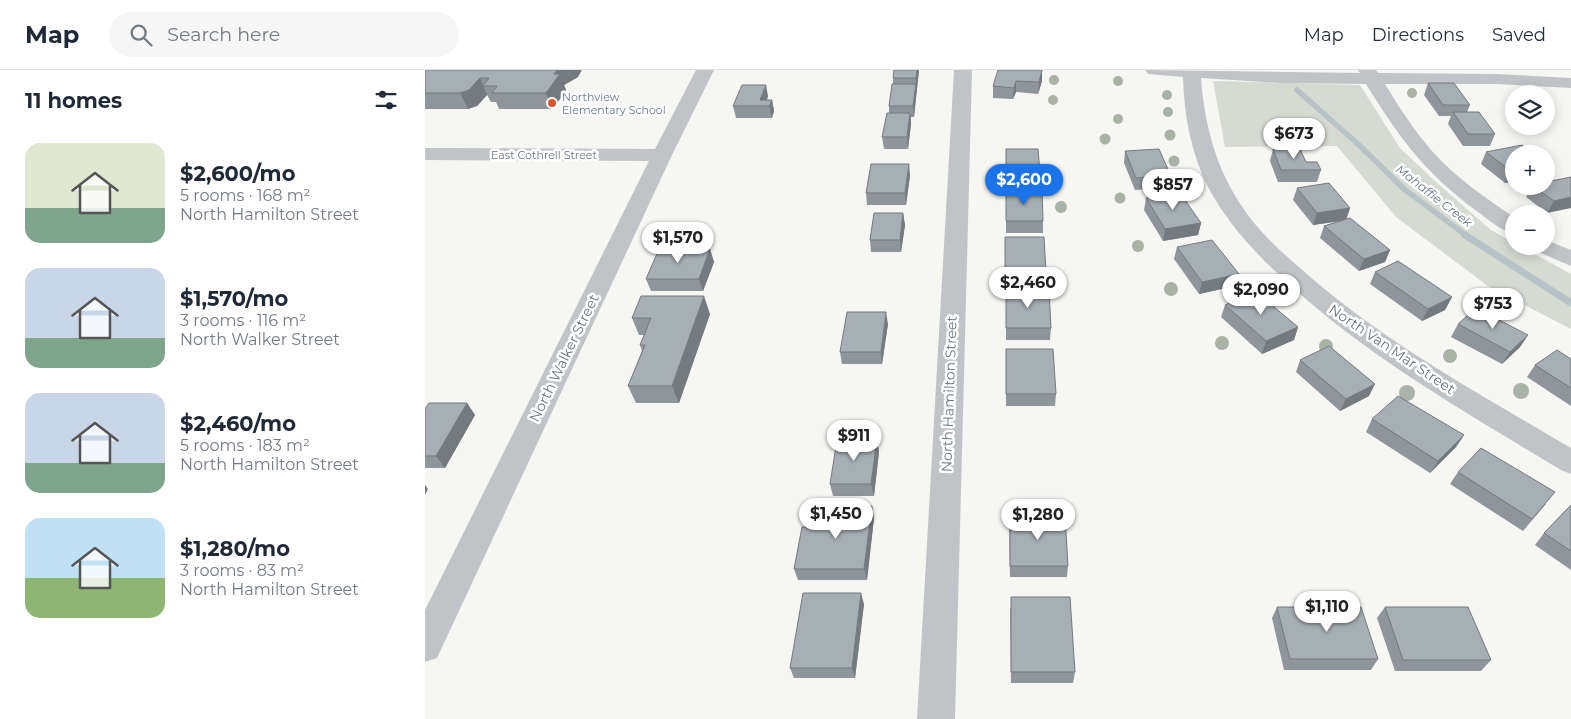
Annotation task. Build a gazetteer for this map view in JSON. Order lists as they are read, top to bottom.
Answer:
{
  "streets": {
    "street": [
      "East Cothrell Street",
      "North Van Mar Street",
      "North Walker Street",
      "North Hamilton Street"
    ]
  },
  "crossings": [
    ["East Cothrell Street", "North Walker Street"]
  ],
  "water": ["Mahaffie Creek"],
  "places": ["Northview Elementary School"],
  "page": {
    "header": "Map",
    "search": "Search here",
    "nav": ["Map", "Directions", "Saved"],
    "heading": "11 homes",
    "map_buttons": ["+", "−"],
    "price": [
      "$673",
      "$2,600",
      "$857",
      "$1,570",
      "$2,460",
      "$2,090",
      "$753",
      "$911",
      "$1,450",
      "$1,280",
      "$1,110"
    ],
    "list": [
      {
        "name": "$2,600/mo",
        "note": "5 rooms · 168 m² · North Hamilton Street"
      },
      {
        "name": "$1,570/mo",
        "note": "3 rooms · 116 m² · North Walker Street"
      },
      {
        "name": "$2,460/mo",
        "note": "5 rooms · 183 m² · North Hamilton Street"
      },
      {
        "name": "$1,280/mo",
        "note": "3 rooms · 83 m² · North Hamilton Street"
      }
    ]
  }
}
